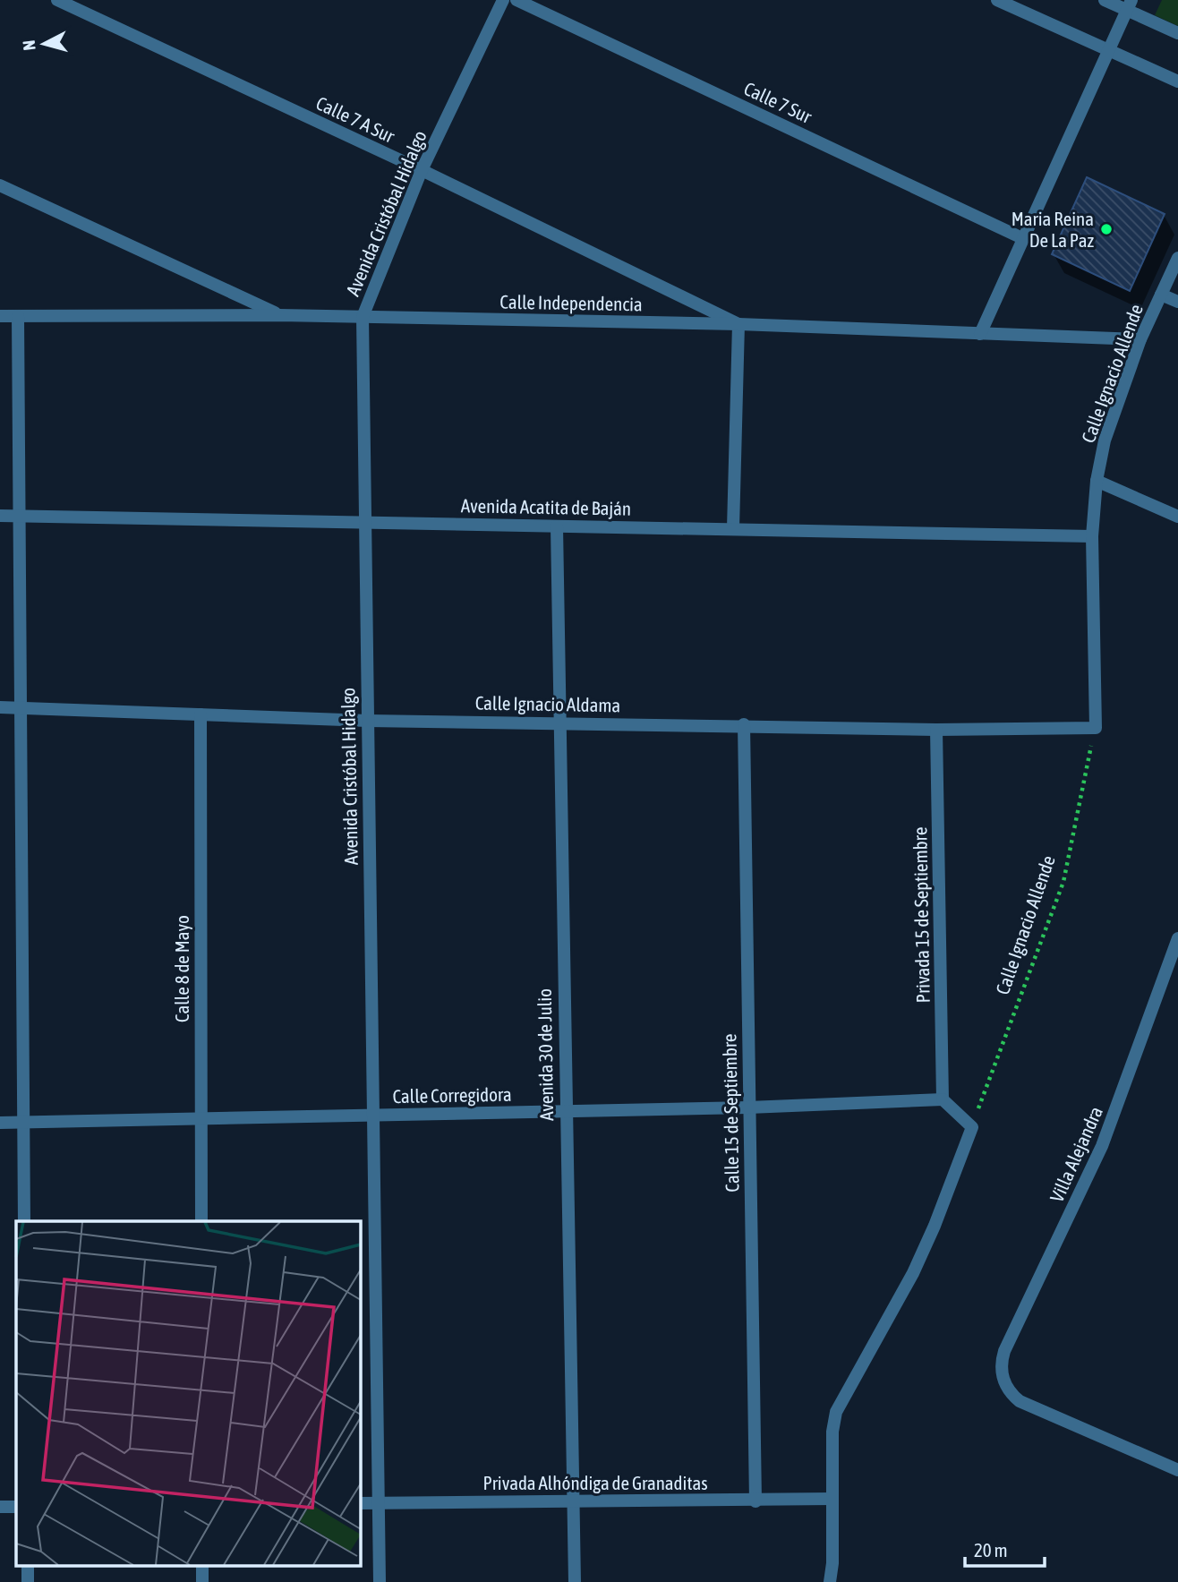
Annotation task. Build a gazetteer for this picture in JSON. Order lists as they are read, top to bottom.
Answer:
{
  "streets": {
    "street": [
      "Calle 7 Sur",
      "Calle 7 A Sur",
      "Avenida Cristóbal Hidalgo",
      "Calle Independencia",
      "Calle Ignacio Allende",
      "Avenida Acatita de Baján",
      "Calle Ignacio Aldama",
      "Privada 15 de Septiembre",
      "Calle 8 de Mayo",
      "Avenida 30 de Julio",
      "Calle Corregidora",
      "Calle 15 de Septiembre",
      "Villa Alejandra",
      "Privada Alhóndiga de Granaditas"
    ]
  },
  "crossings": [
    ["Calle 7 A Sur", "Avenida Cristóbal Hidalgo"],
    ["Calle 7 A Sur", "Calle Independencia"],
    ["Avenida Cristóbal Hidalgo", "Calle Independencia"],
    ["Avenida Cristóbal Hidalgo", "Avenida Acatita de Baján"],
    ["Avenida Cristóbal Hidalgo", "Calle Ignacio Aldama"],
    ["Avenida Cristóbal Hidalgo", "Calle Corregidora"],
    ["Avenida Cristóbal Hidalgo", "Privada Alhóndiga de Granaditas"],
    ["Calle Independencia", "Calle Ignacio Allende"],
    ["Calle Ignacio Allende", "Avenida Acatita de Baján"],
    ["Calle Ignacio Allende", "Calle Ignacio Aldama"],
    ["Avenida Acatita de Baján", "Avenida 30 de Julio"],
    ["Calle Ignacio Aldama", "Privada 15 de Septiembre"],
    ["Calle Ignacio Aldama", "Calle 8 de Mayo"],
    ["Calle Ignacio Aldama", "Avenida 30 de Julio"],
    ["Calle Ignacio Aldama", "Calle 15 de Septiembre"],
    ["Privada 15 de Septiembre", "Calle Corregidora"],
    ["Calle 8 de Mayo", "Calle Corregidora"],
    ["Avenida 30 de Julio", "Calle Corregidora"],
    ["Avenida 30 de Julio", "Privada Alhóndiga de Granaditas"],
    ["Calle Corregidora", "Calle 15 de Septiembre"],
    ["Calle 15 de Septiembre", "Privada Alhóndiga de Granaditas"]
  ],
  "places": ["Maria Reina De La Paz"],
  "scale_bar": "20 m",
  "north": "left"
}
